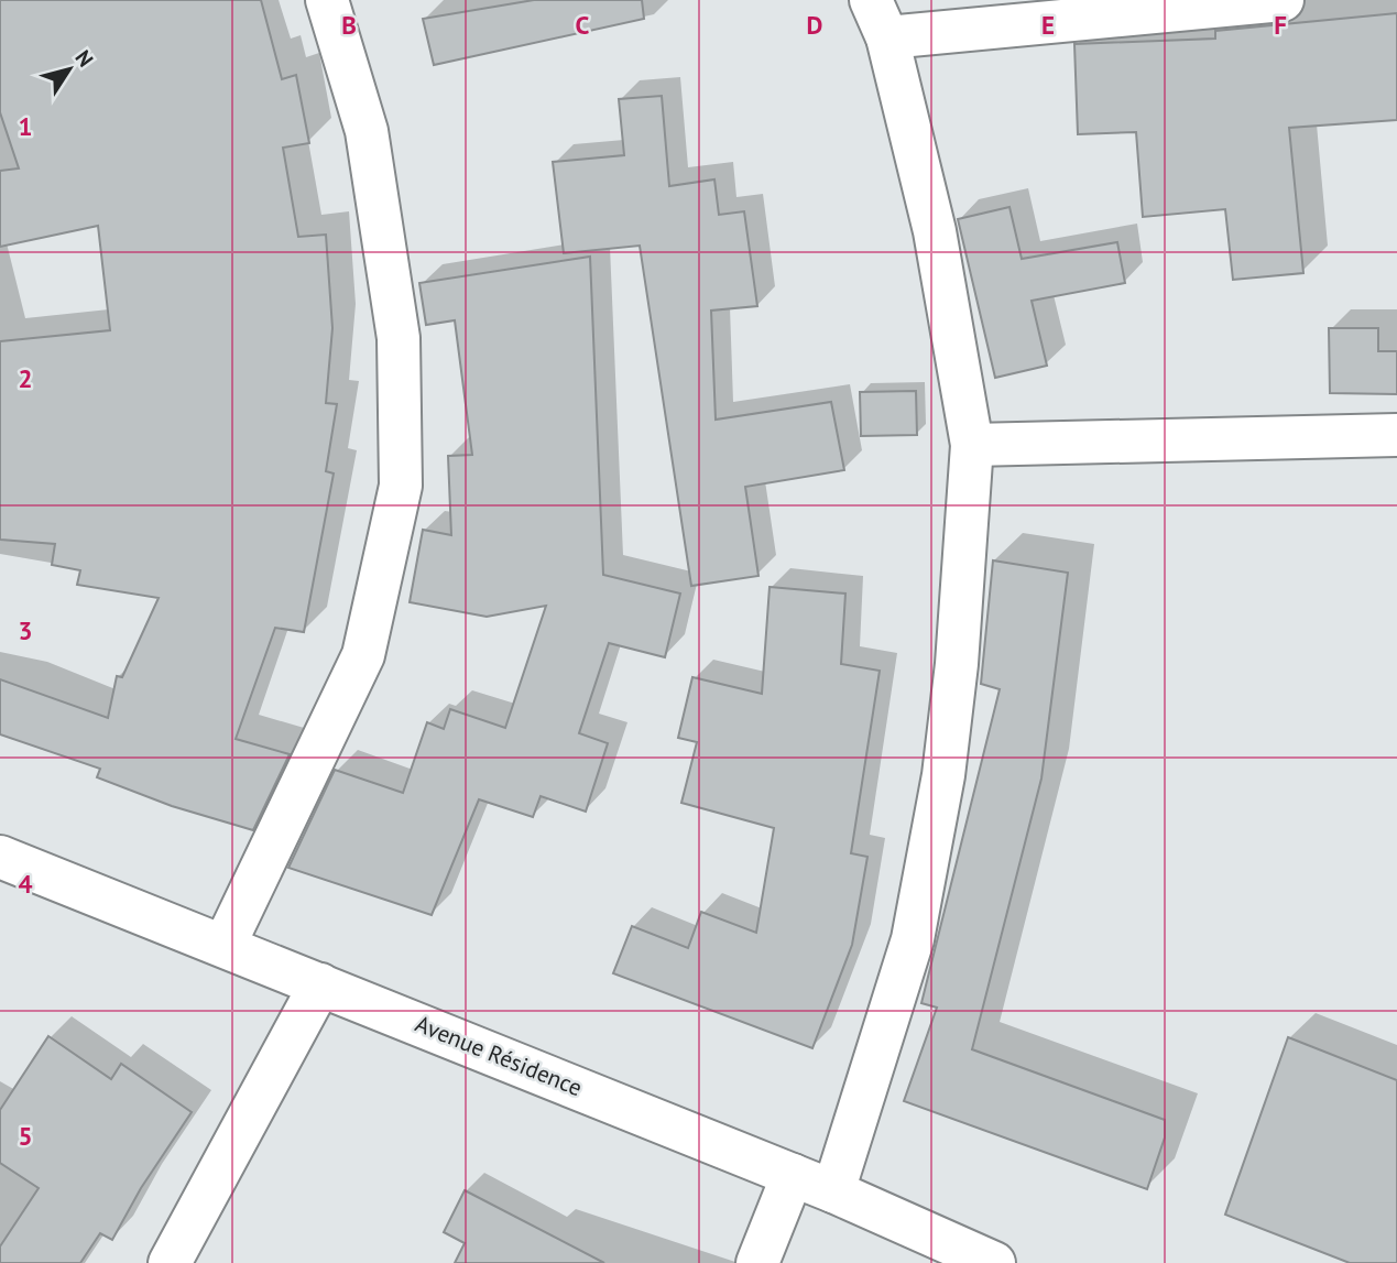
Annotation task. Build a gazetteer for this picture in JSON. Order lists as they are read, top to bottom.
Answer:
{
  "streets": {
    "street": ["Avenue Résidence"]
  },
  "north": "top right",
  "grid": {
    "columns": [
      "B",
      "C",
      "D",
      "E",
      "F"
    ],
    "rows": [
      "1",
      "2",
      "3",
      "4",
      "5"
    ]
  }
}
